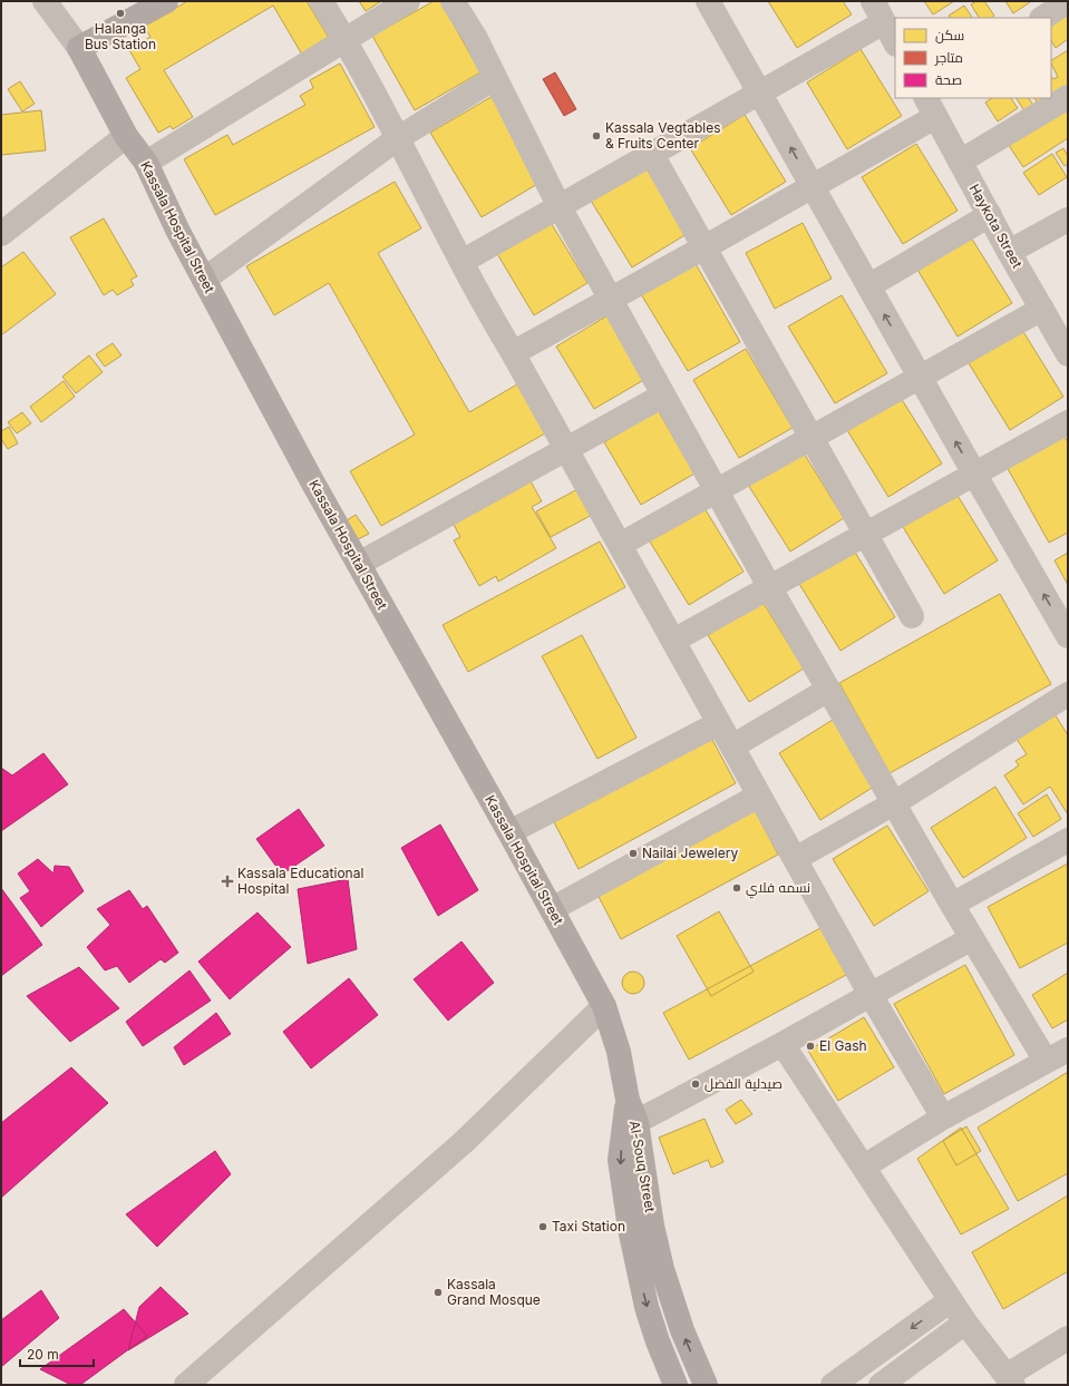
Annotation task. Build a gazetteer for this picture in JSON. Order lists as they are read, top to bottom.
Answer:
{
  "streets": {
    "main road": ["Kassala Hospital Street", "Al-Souq Street"],
    "street": ["Haykota Street"]
  },
  "crossings": [
    ["Kassala Hospital Street", "Al-Souq Street"]
  ],
  "places": {
    "other": [
      "Halanga Bus Station",
      "Kassala Vegtables & Fruits Center",
      "Nailai Jewelery",
      "نسمه فلاي",
      "El Gash",
      "صيدلية الفضل",
      "Taxi Station",
      "Kassala Grand Mosque"
    ],
    "health": ["Kassala Educational Hospital"]
  },
  "legend": ["سكن", "متاجر", "صحة"],
  "scale_bar": "20 m"
}
